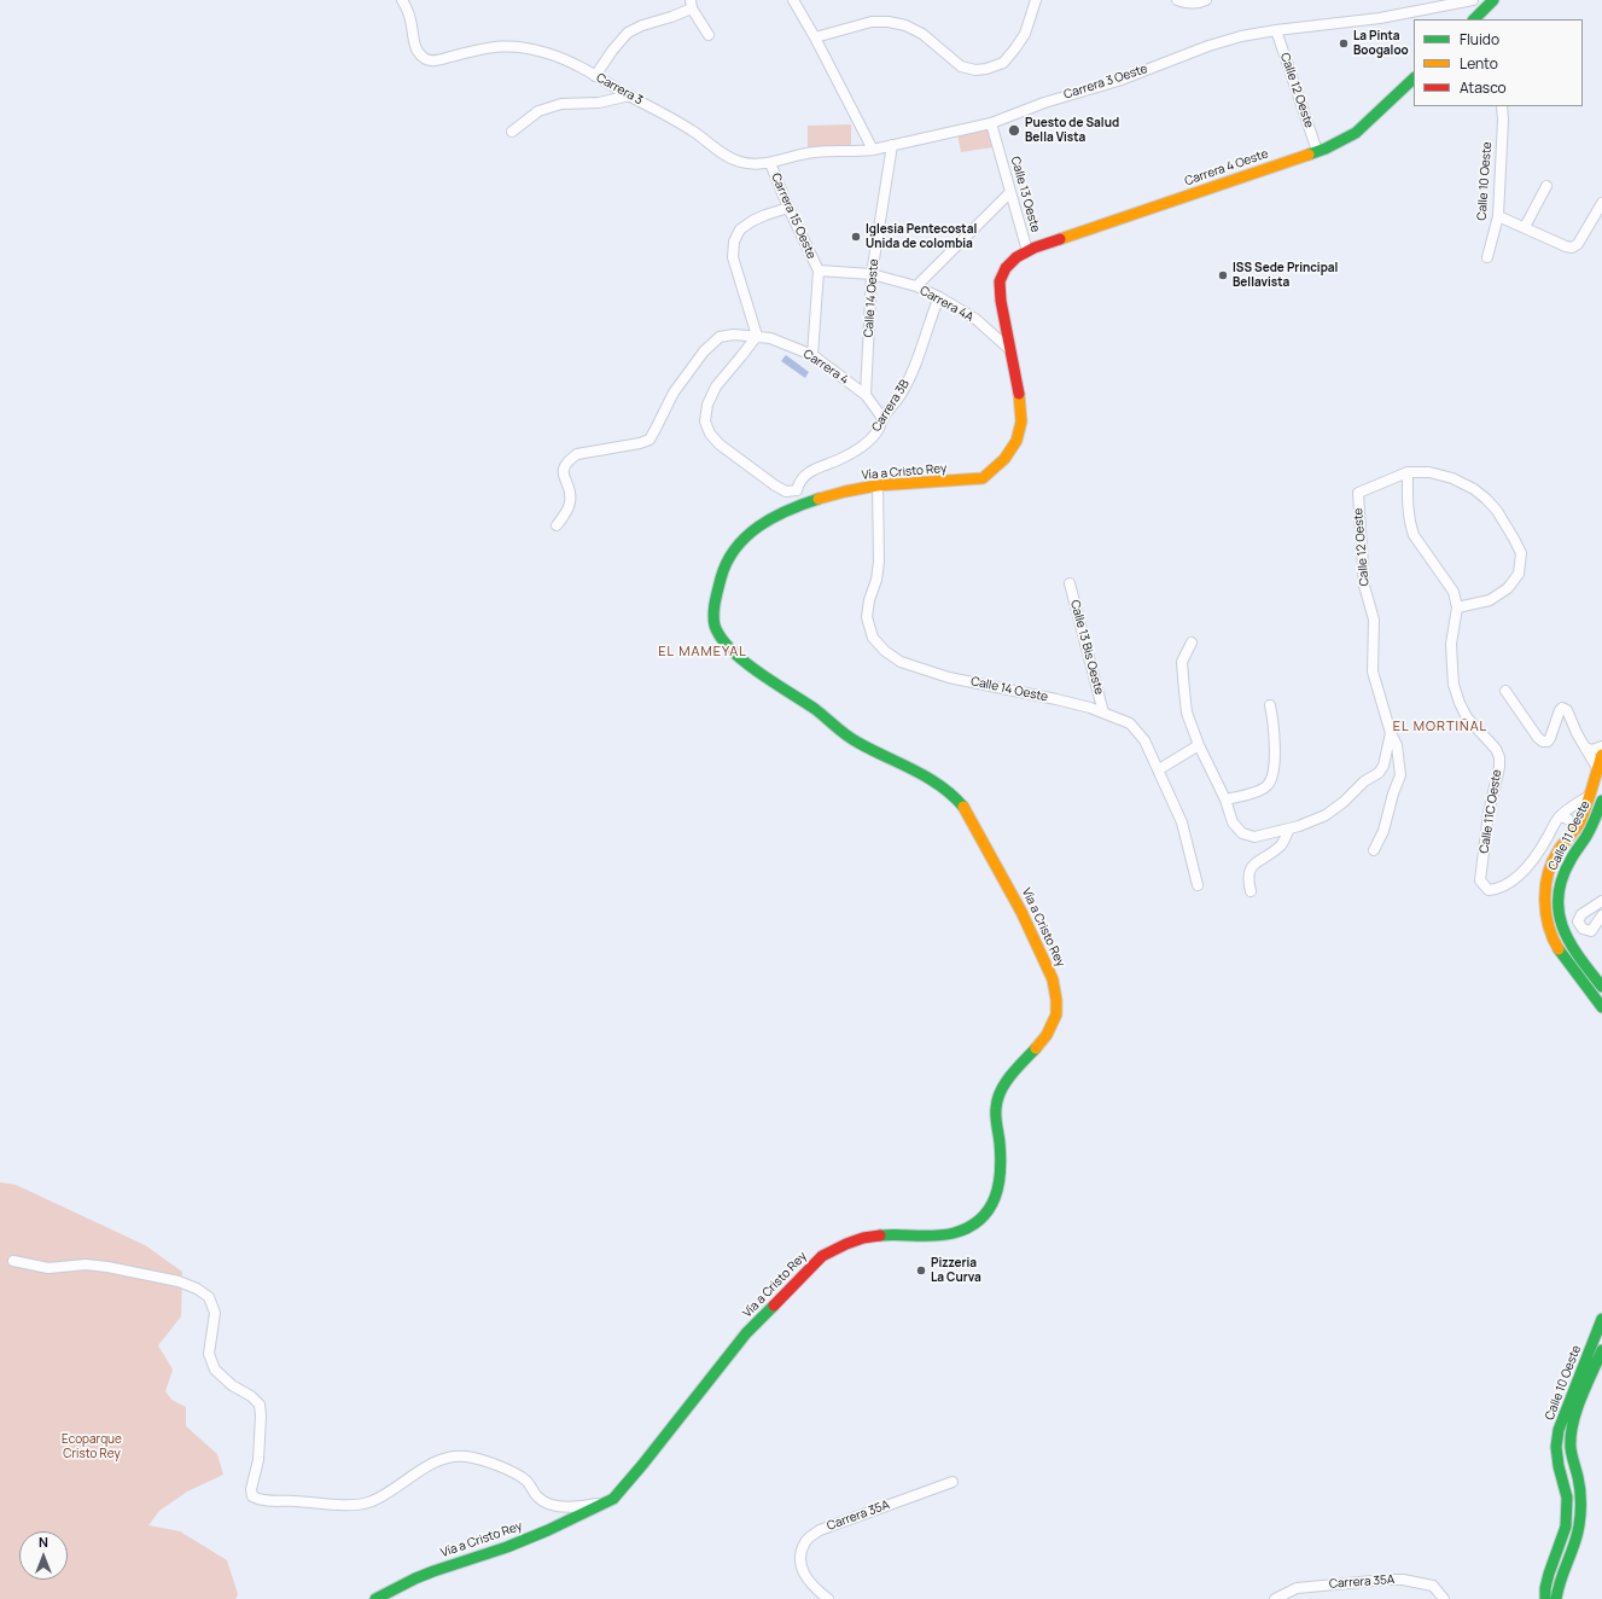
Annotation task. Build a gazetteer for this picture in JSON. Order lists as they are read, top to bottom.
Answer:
{
  "streets": {
    "street": [
      "Carrera 3 Oeste",
      "Carrera 3",
      "Calle 12 Oeste",
      "Carrera 4 Oeste",
      "Calle 10 Oeste",
      "Calle 13 Oeste",
      "Carrera 15 Oeste",
      "Calle 14 Oeste",
      "Carrera 4A",
      "Carrera 4",
      "Carrera 3B",
      "Vía a Cristo Rey",
      "Calle 13 Bis Oeste",
      "Calle 11C Oeste",
      "Calle 11 Oeste",
      "Carrera 35A"
    ]
  },
  "crossings": [
    ["Carrera 3 Oeste", "Carrera 3"],
    ["Carrera 3 Oeste", "Calle 12 Oeste"],
    ["Carrera 3 Oeste", "Calle 13 Oeste"],
    ["Carrera 3 Oeste", "Carrera 15 Oeste"],
    ["Carrera 3 Oeste", "Calle 14 Oeste"],
    ["Calle 12 Oeste", "Carrera 4 Oeste"],
    ["Calle 12 Oeste", "Calle 11C Oeste"],
    ["Carrera 4 Oeste", "Calle 13 Oeste"],
    ["Calle 13 Oeste", "Carrera 4A"],
    ["Calle 13 Oeste", "Vía a Cristo Rey"],
    ["Carrera 15 Oeste", "Calle 14 Oeste"],
    ["Carrera 15 Oeste", "Carrera 4A"],
    ["Carrera 15 Oeste", "Carrera 4"],
    ["Carrera 15 Oeste", "Carrera 3B"],
    ["Calle 14 Oeste", "Carrera 4A"],
    ["Calle 14 Oeste", "Carrera 4"],
    ["Calle 14 Oeste", "Carrera 3B"],
    ["Calle 14 Oeste", "Vía a Cristo Rey"],
    ["Calle 14 Oeste", "Calle 13 Bis Oeste"],
    ["Carrera 4A", "Carrera 3B"],
    ["Carrera 4A", "Vía a Cristo Rey"],
    ["Carrera 4", "Carrera 3B"]
  ],
  "districts": ["EL MAMEYAL", "EL MORTIÑAL"],
  "parks": ["Ecoparque Cristo Rey"],
  "places": [
    "La Pinta Boogaloo",
    "Puesto de Salud Bella Vista",
    "Iglesia Pentecostal Unida de colombia",
    "ISS Sede Principal Bellavista",
    "Pizzeria La Curva"
  ],
  "legend": ["Fluido", "Lento", "Atasco"],
  "north": "top"
}
